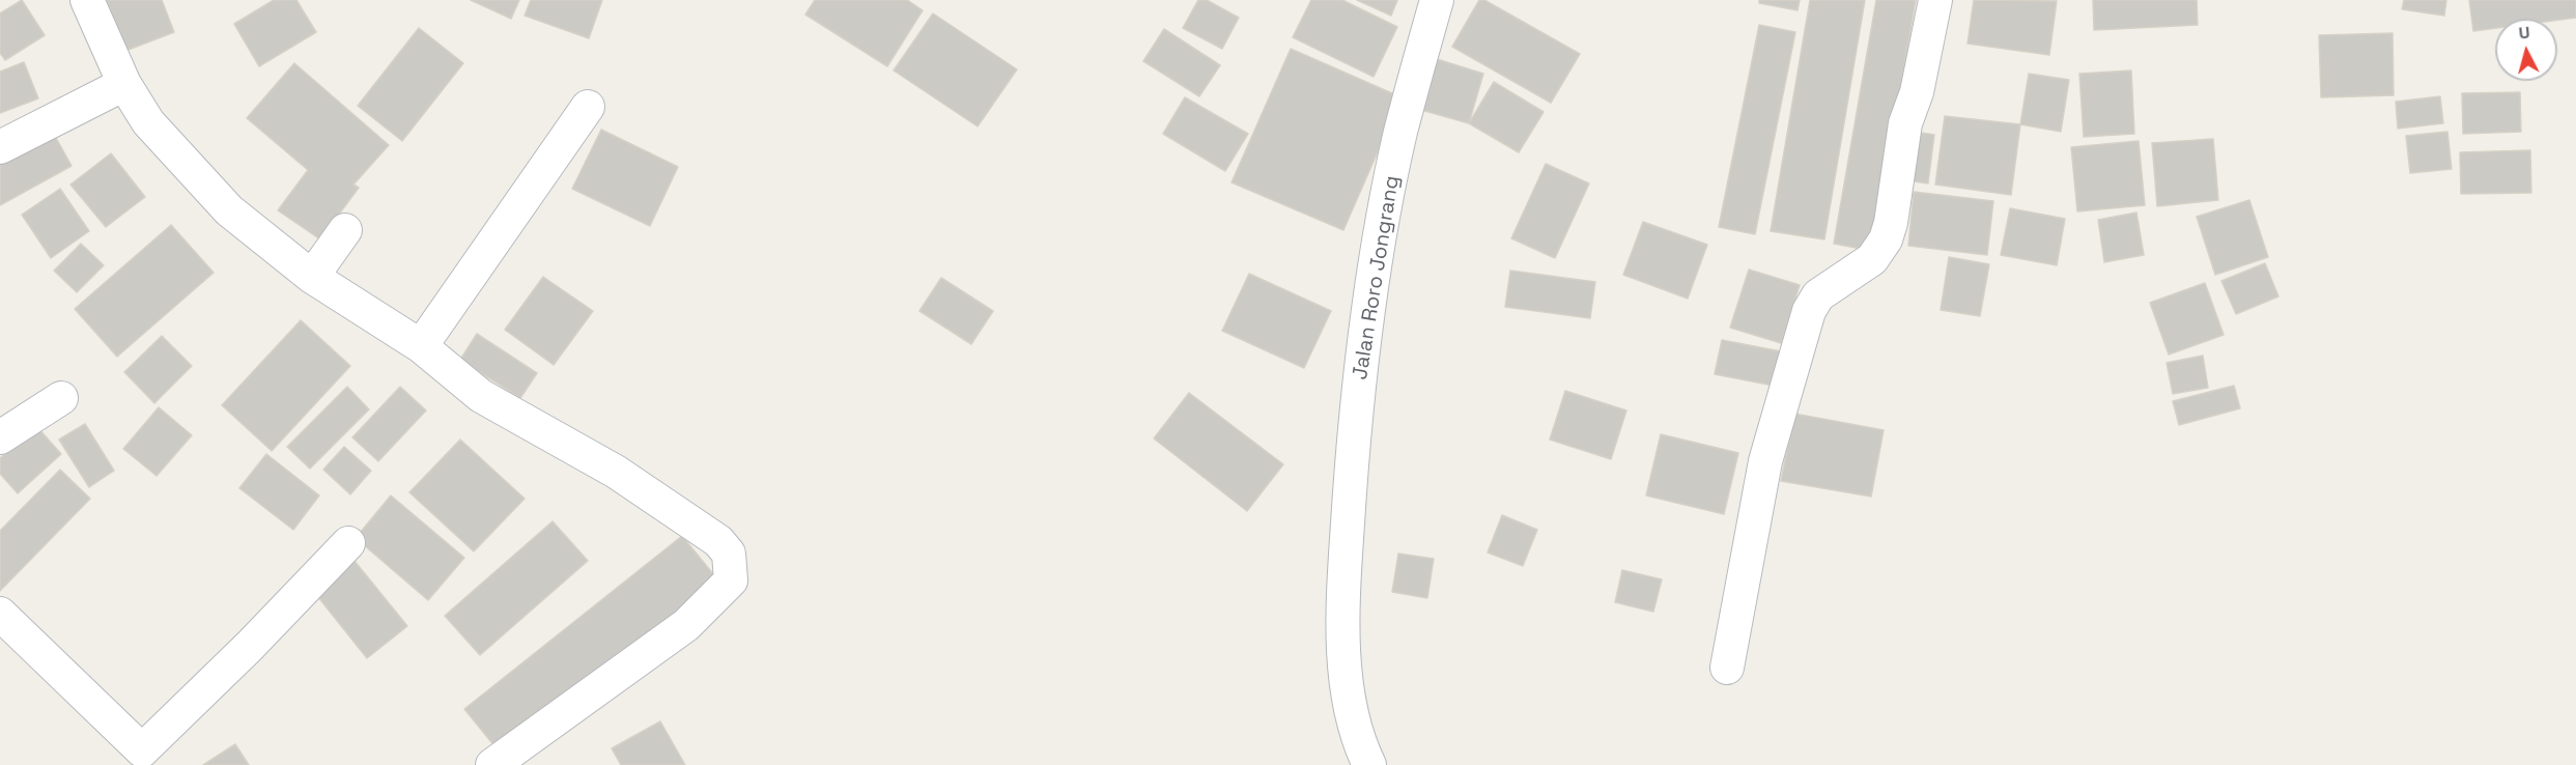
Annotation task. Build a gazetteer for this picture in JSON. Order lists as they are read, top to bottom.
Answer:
{
  "streets": {
    "street": ["Jalan Roro Jongrang"]
  },
  "north": "top"
}
